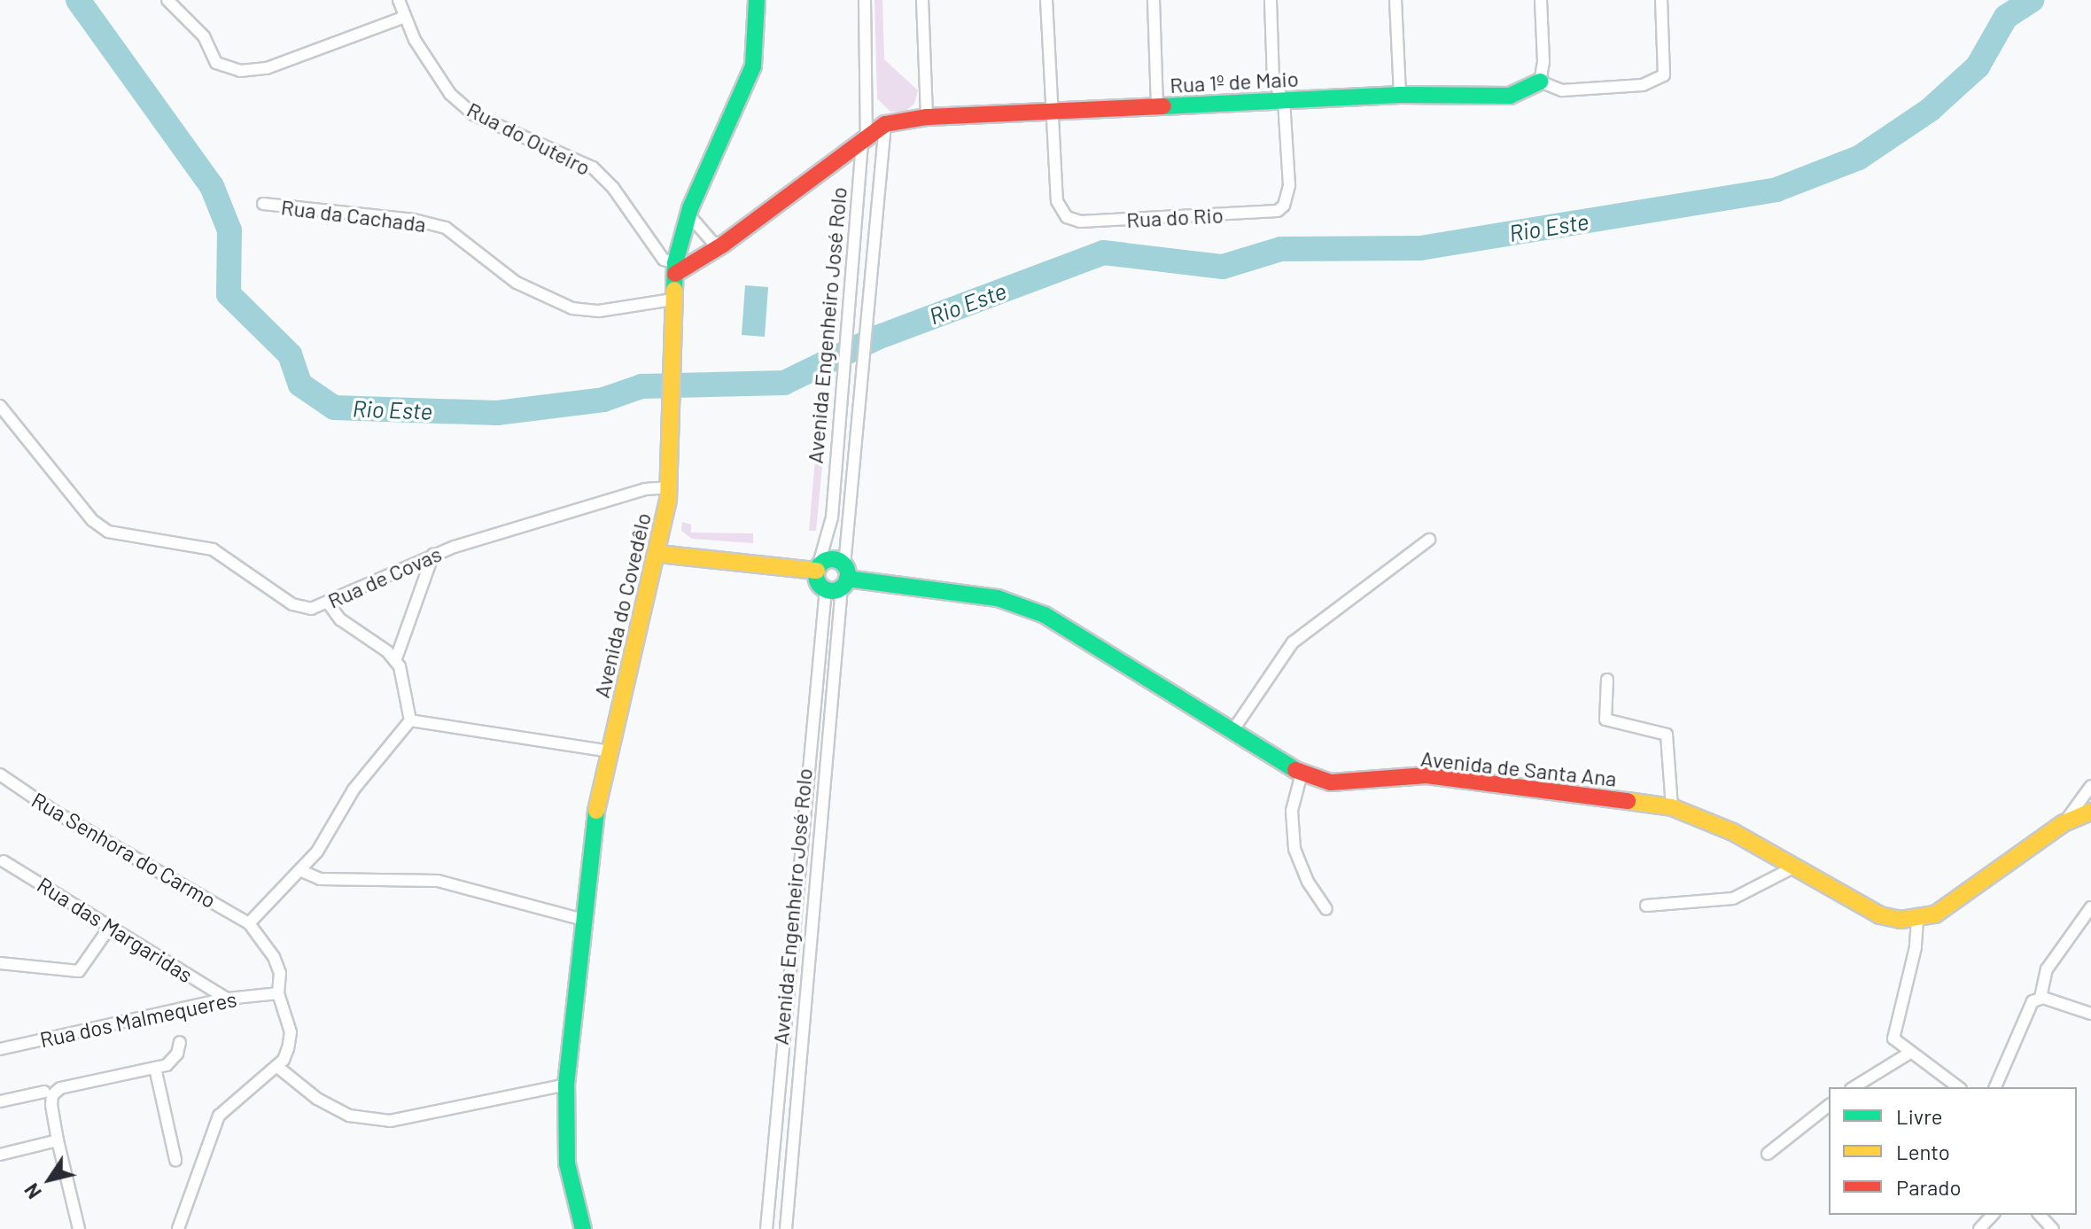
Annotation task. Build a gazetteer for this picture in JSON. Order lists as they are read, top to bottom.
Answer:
{
  "streets": {
    "street": [
      "Rua 1º de Maio",
      "Rua do Outeiro",
      "Rua da Cachada",
      "Rua do Rio",
      "Avenida Engenheiro José Rolo",
      "Rua de Covas",
      "Avenida do Covedêlo",
      "Avenida de Santa Ana",
      "Rua Senhora do Carmo",
      "Rua das Margaridas",
      "Rua dos Malmequeres"
    ]
  },
  "crossings": [
    ["Rua 1º de Maio", "Rua do Rio"],
    ["Rua do Outeiro", "Avenida do Covedêlo"],
    ["Rua da Cachada", "Avenida do Covedêlo"],
    ["Avenida Engenheiro José Rolo", "Avenida de Santa Ana"],
    ["Rua de Covas", "Avenida do Covedêlo"],
    ["Rua das Margaridas", "Rua dos Malmequeres"]
  ],
  "water": ["Rio Este"],
  "legend": ["Livre", "Lento", "Parado"],
  "north": "bottom left"
}
